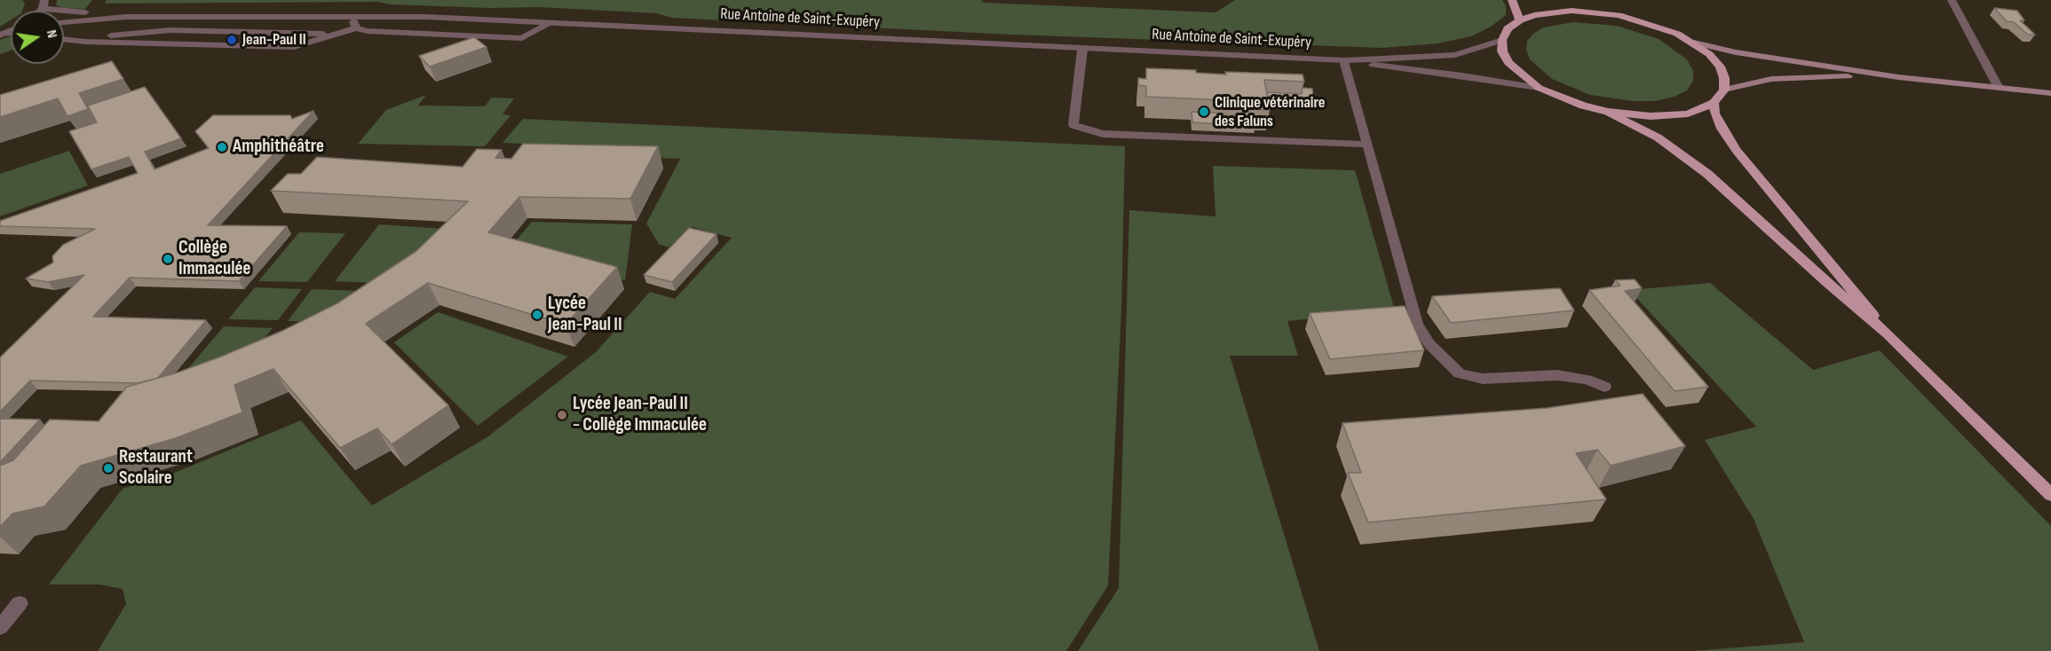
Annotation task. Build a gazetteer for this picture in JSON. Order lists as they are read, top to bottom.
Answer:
{
  "streets": {
    "street": ["Rue Antoine de Saint-Exupéry"]
  },
  "places": [
    "Jean-Paul II",
    "Clinique vétérinaire des Faluns",
    "Amphithéâtre",
    "Collège Immaculée",
    "Lycée Jean-Paul II",
    "Lycée Jean-Paul II - Collège Immaculée",
    "Restaurant Scolaire"
  ],
  "north": "right"
}
